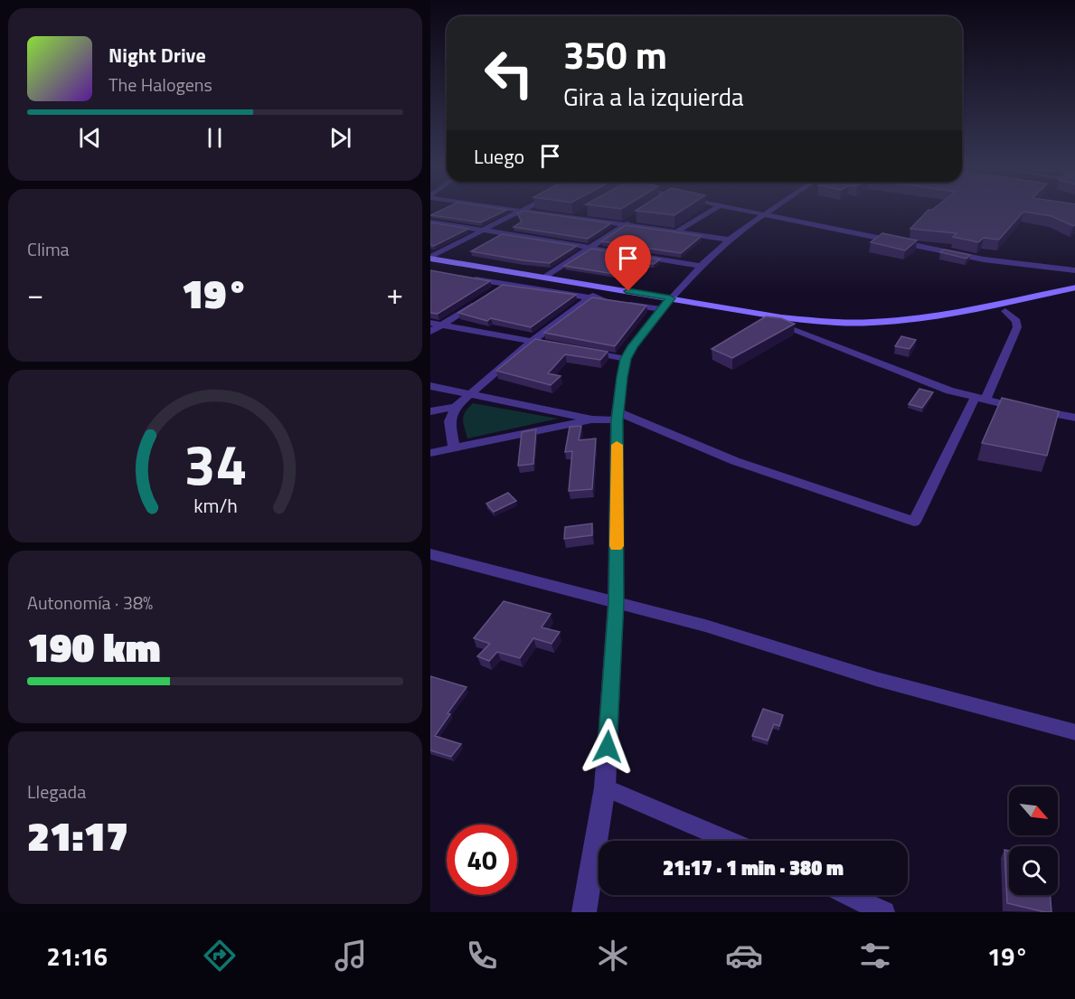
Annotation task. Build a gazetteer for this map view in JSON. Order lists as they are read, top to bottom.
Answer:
{
  "north": "bottom right",
  "page": {
    "turn": ["350 m", "Gira a la izquierda"],
    "song": ["Night Drive", "The Halogens"],
    "then": "Luego",
    "tile": [
      "Clima",
      ["Autonomía · 38%", "190 km"],
      ["Llegada", "21:17"]
    ],
    "heat": ["−", "19°", "+"],
    "limit": "40",
    "trip": "21:17 · 1 min · 380 m",
    "tabs": ["21:16", "19°"],
    "gauge": ["34", "km/h"]
  }
}
